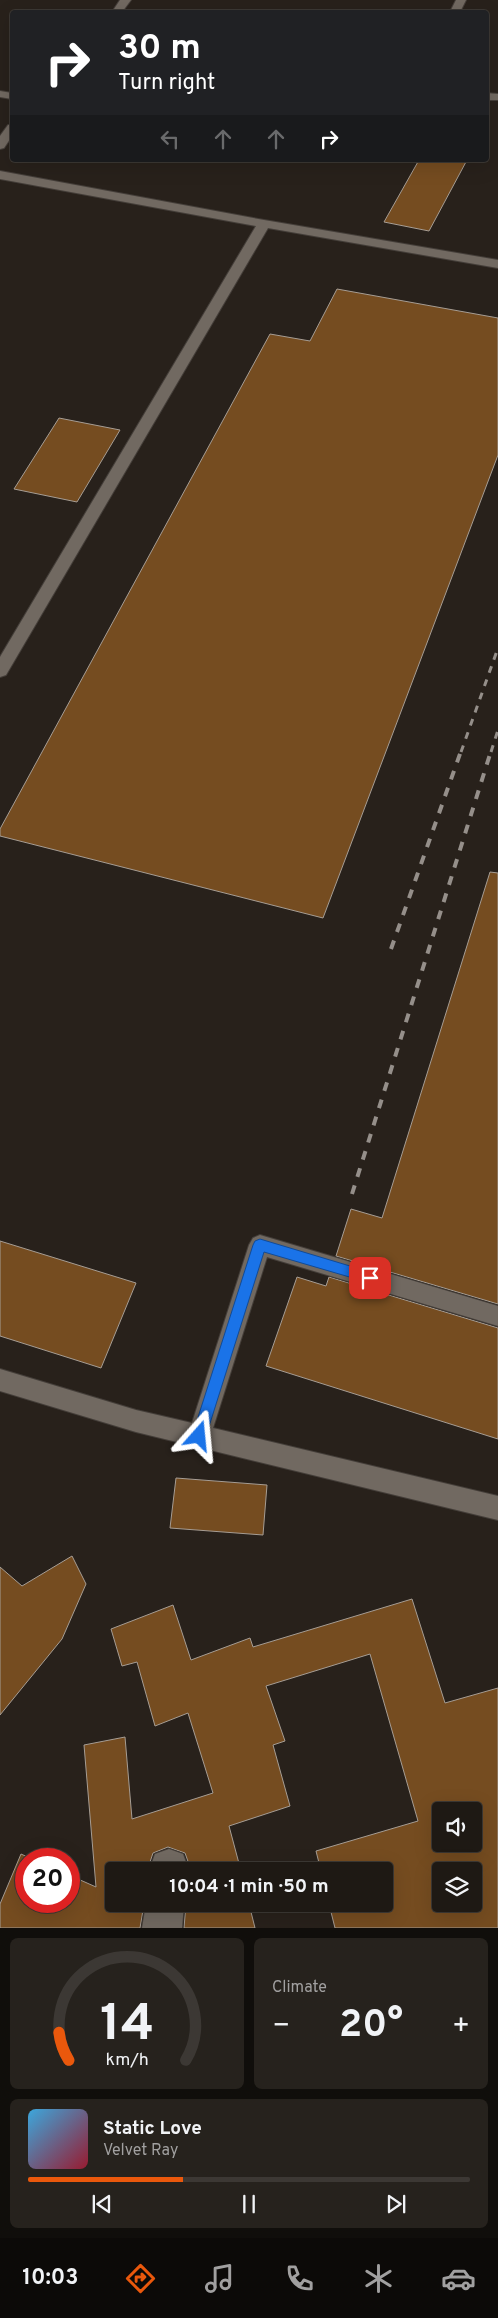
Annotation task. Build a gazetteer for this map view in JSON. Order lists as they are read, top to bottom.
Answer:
{
  "page": {
    "turn": ["30 m", "Turn right"],
    "limit": "20",
    "trip": "10:04 · 1 min · 50 m",
    "tile": "Climate",
    "heat": ["−", "20°", "+"],
    "song": ["Static Love", "Velvet Ray"],
    "tabs": "10:03",
    "gauge": ["14", "km/h"]
  }
}
